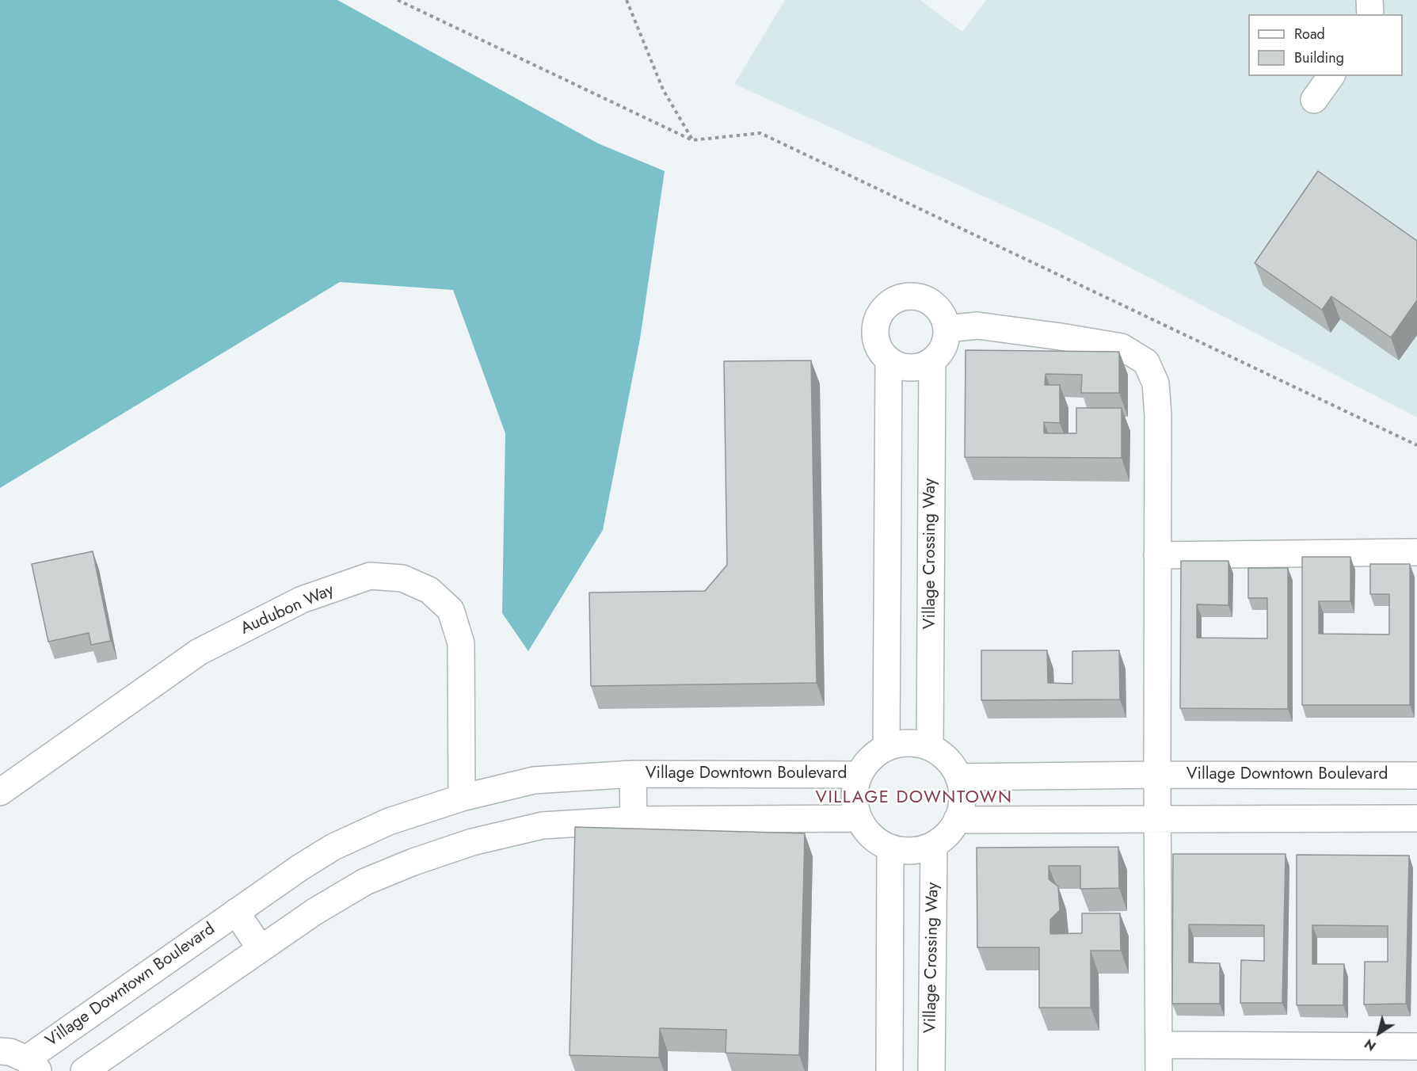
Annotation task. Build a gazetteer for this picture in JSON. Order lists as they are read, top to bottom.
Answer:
{
  "streets": {
    "street": ["Village Crossing Way", "Audubon Way", "Village Downtown Boulevard"]
  },
  "crossings": [
    ["Village Crossing Way", "Village Downtown Boulevard"],
    ["Audubon Way", "Village Downtown Boulevard"]
  ],
  "districts": ["VILLAGE DOWNTOWN"],
  "legend": ["Road", "Building"],
  "north": "bottom left"
}
